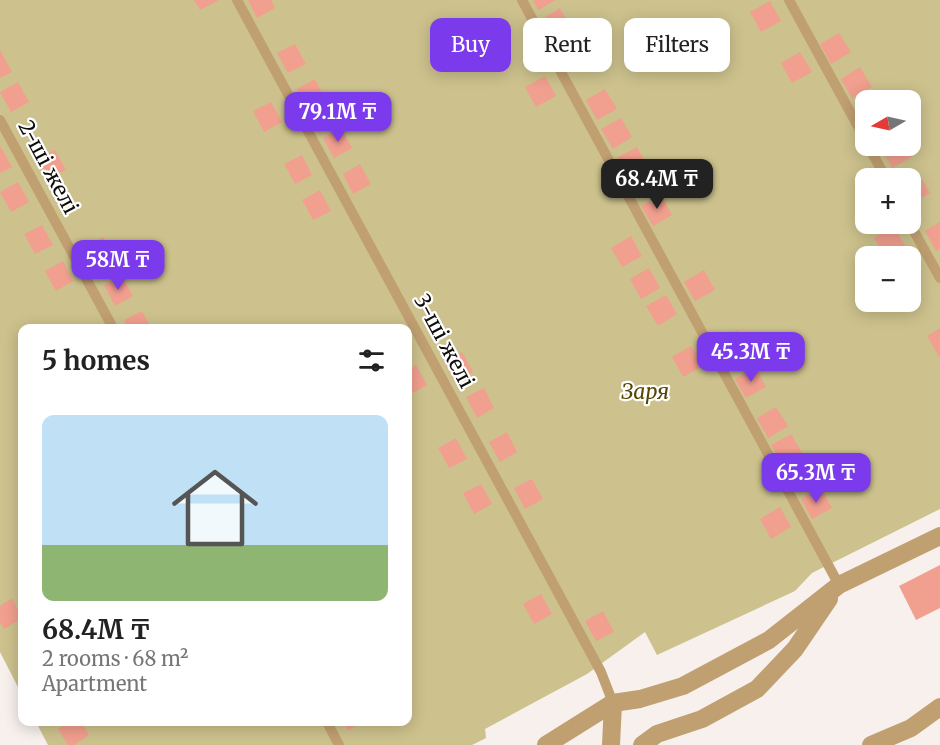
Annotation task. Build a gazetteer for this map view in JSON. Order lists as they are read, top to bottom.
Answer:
{
  "streets": {
    "lane": ["2-ші желі", "3-ші желі"]
  },
  "parks": ["Заря"],
  "north": "left",
  "page": {
    "chip": ["Buy", "Rent", "Filters"],
    "map_buttons": ["+", "−"],
    "price": [
      "79.1M ₸",
      "68.4M ₸",
      "58M ₸",
      "45.3M ₸",
      "65.3M ₸"
    ],
    "heading": "5 homes",
    "list": [
      {
        "name": "68.4M ₸",
        "note": "2 rooms · 68 m² · Apartment"
      }
    ]
  }
}
